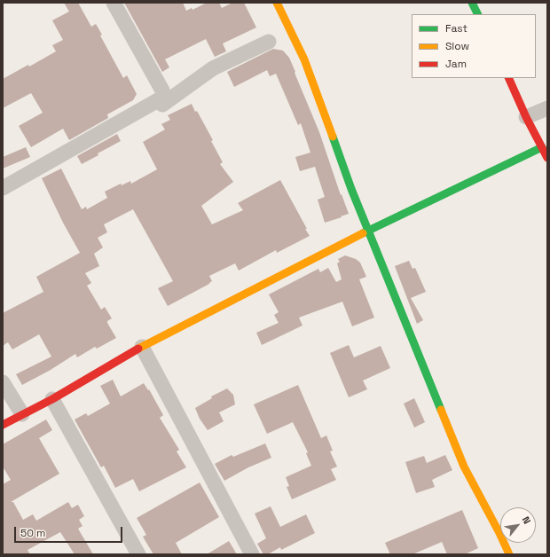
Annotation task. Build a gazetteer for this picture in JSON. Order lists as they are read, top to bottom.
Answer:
{
  "legend": ["Fast", "Slow", "Jam"],
  "scale_bar": "50 m",
  "north": "top right"
}
